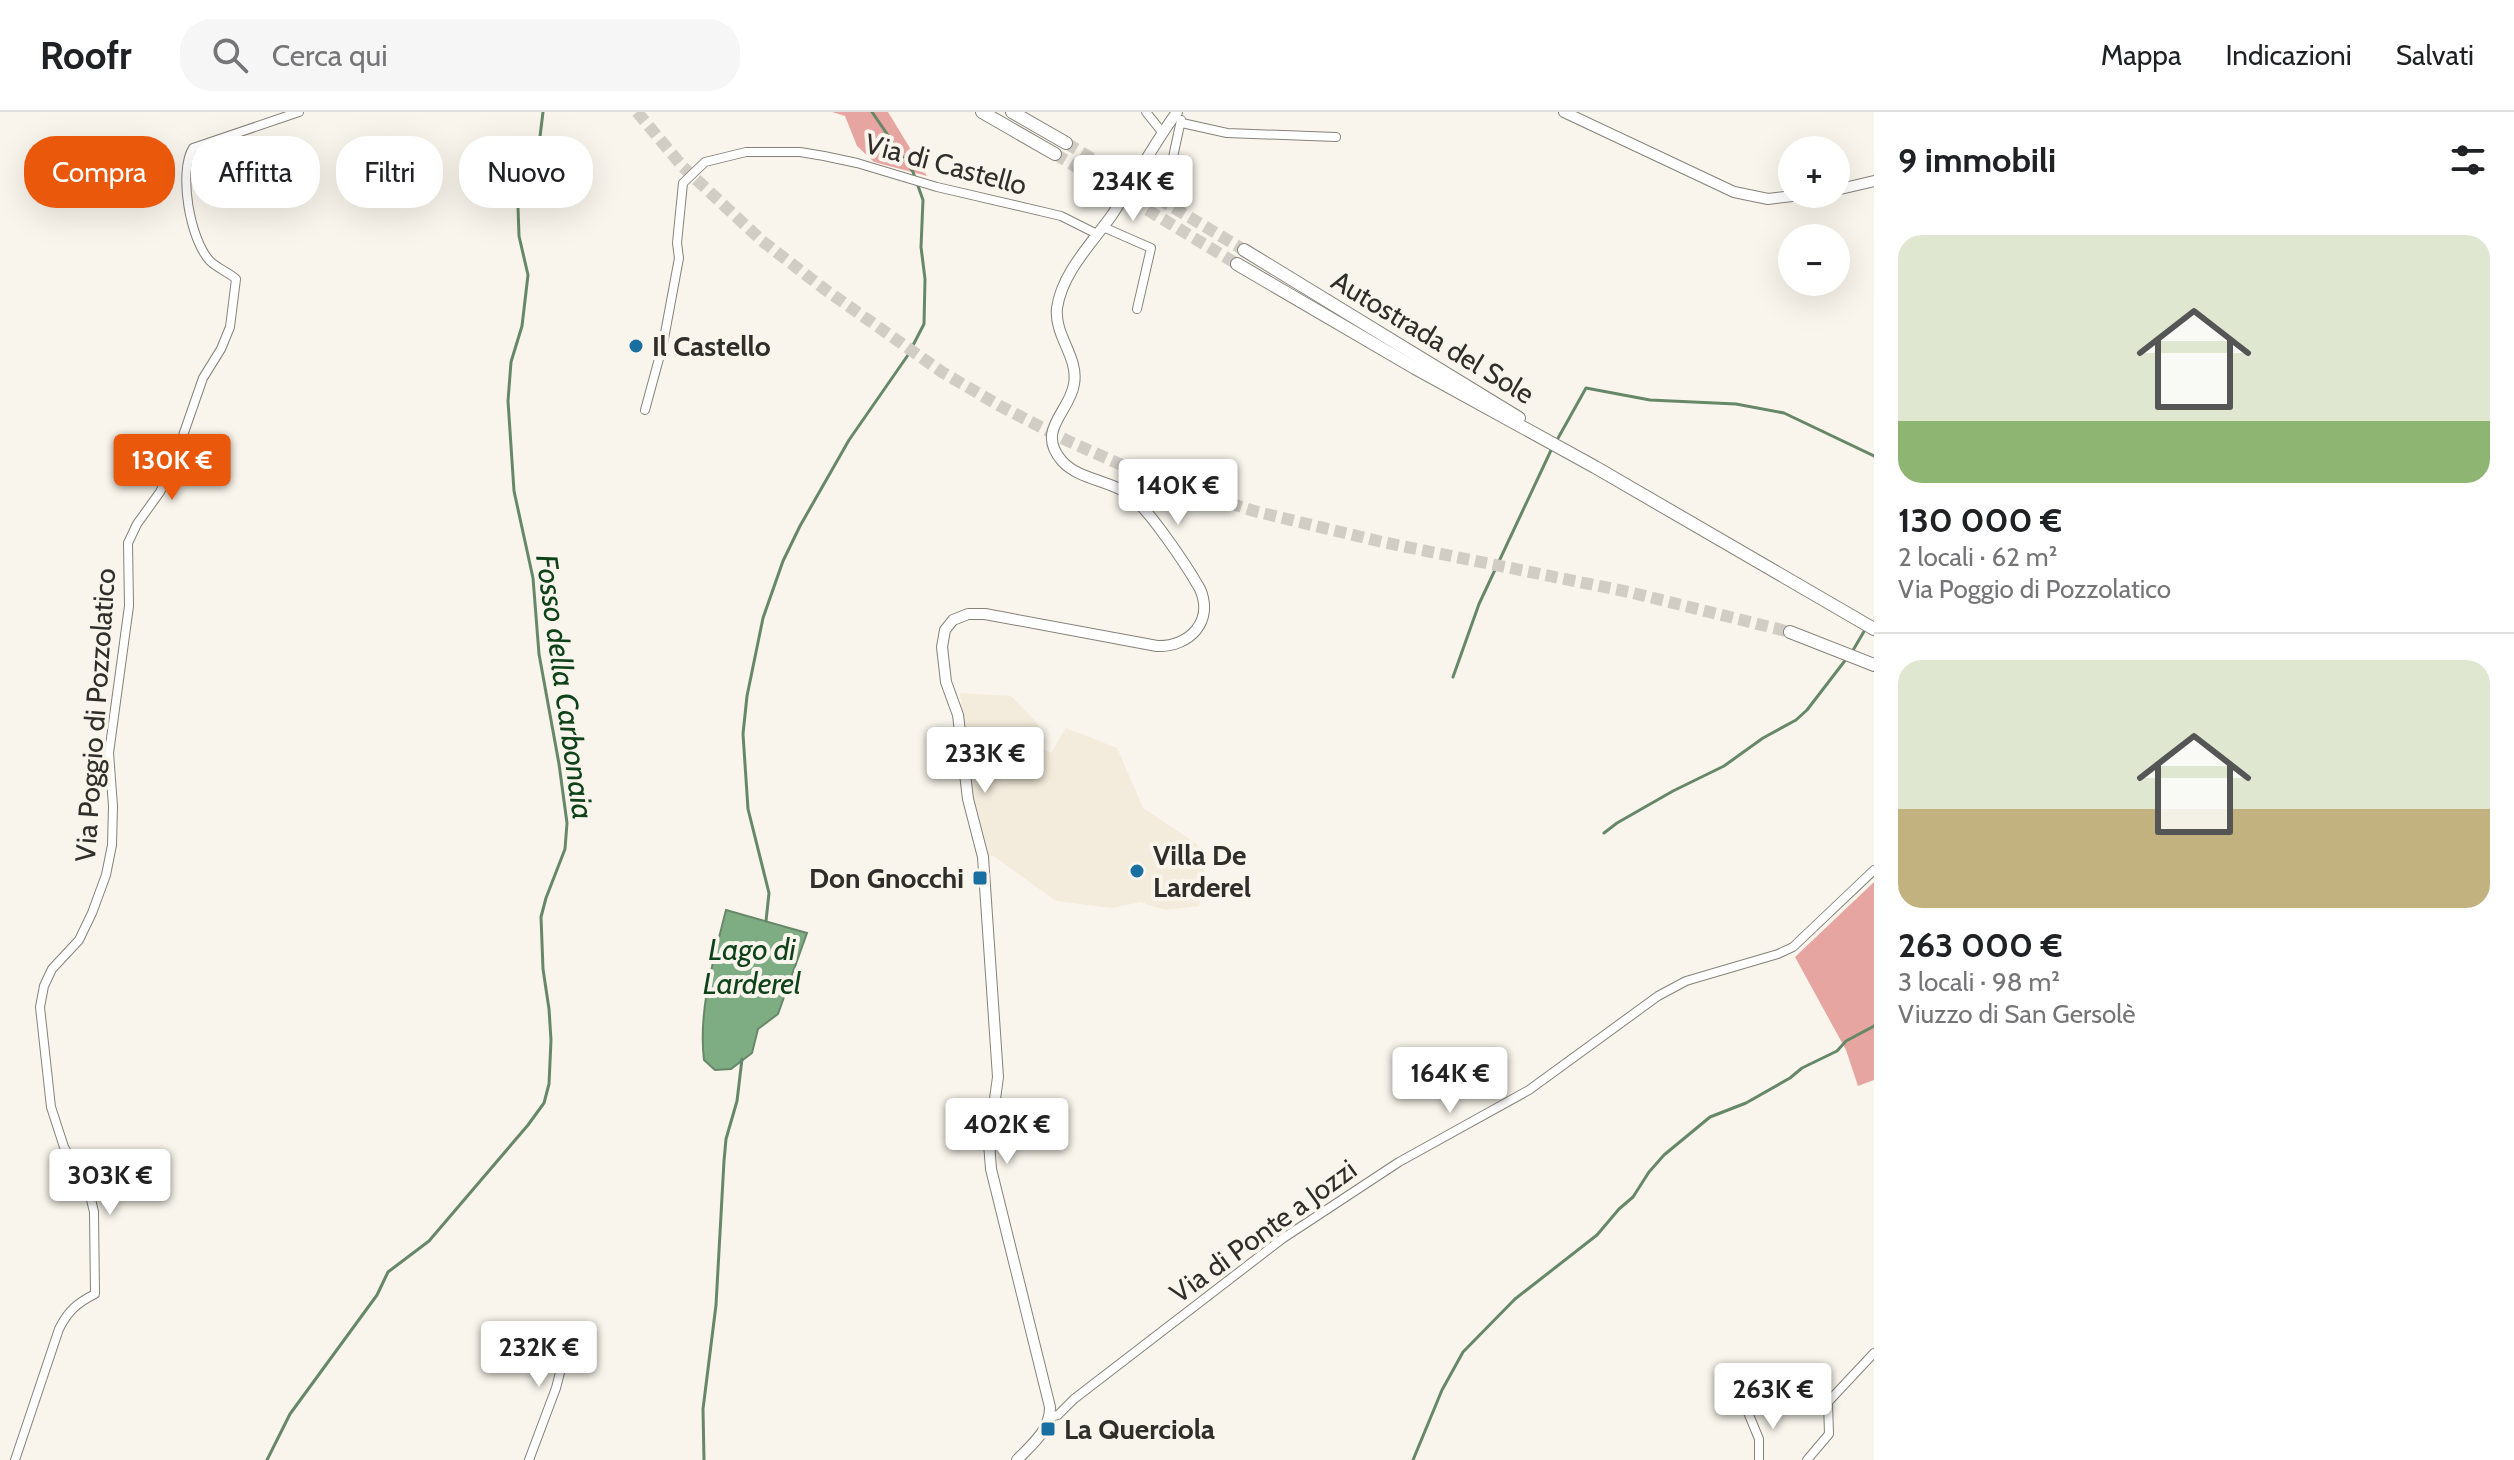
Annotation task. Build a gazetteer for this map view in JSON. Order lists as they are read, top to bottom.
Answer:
{
  "streets": {
    "highway": ["Autostrada del Sole"],
    "street": ["Via di Castello", "Via Poggio di Pozzolatico", "Via di Ponte a Jozzi"]
  },
  "water": ["Fosso della Carbonaia", "Lago di Larderel"],
  "places": {
    "other": ["Il Castello", "Villa De Larderel"],
    "transit": ["Don Gnocchi", "La Querciola"]
  },
  "page": {
    "header": "Roofr",
    "search": "Cerca qui",
    "nav": ["Mappa", "Indicazioni", "Salvati"],
    "heading": "9 immobili",
    "map_buttons": ["+", "−"],
    "chip": [
      "Compra",
      "Affitta",
      "Filtri",
      "Nuovo"
    ],
    "price": [
      "234K €",
      "130K €",
      "140K €",
      "233K €",
      "164K €",
      "402K €",
      "303K €",
      "232K €",
      "263K €"
    ],
    "list": [
      {
        "name": "130 000 €",
        "note": "2 locali · 62 m² · Via Poggio di Pozzolatico"
      },
      {
        "name": "263 000 €",
        "note": "3 locali · 98 m² · Viuzzo di San Gersolè"
      }
    ]
  }
}
